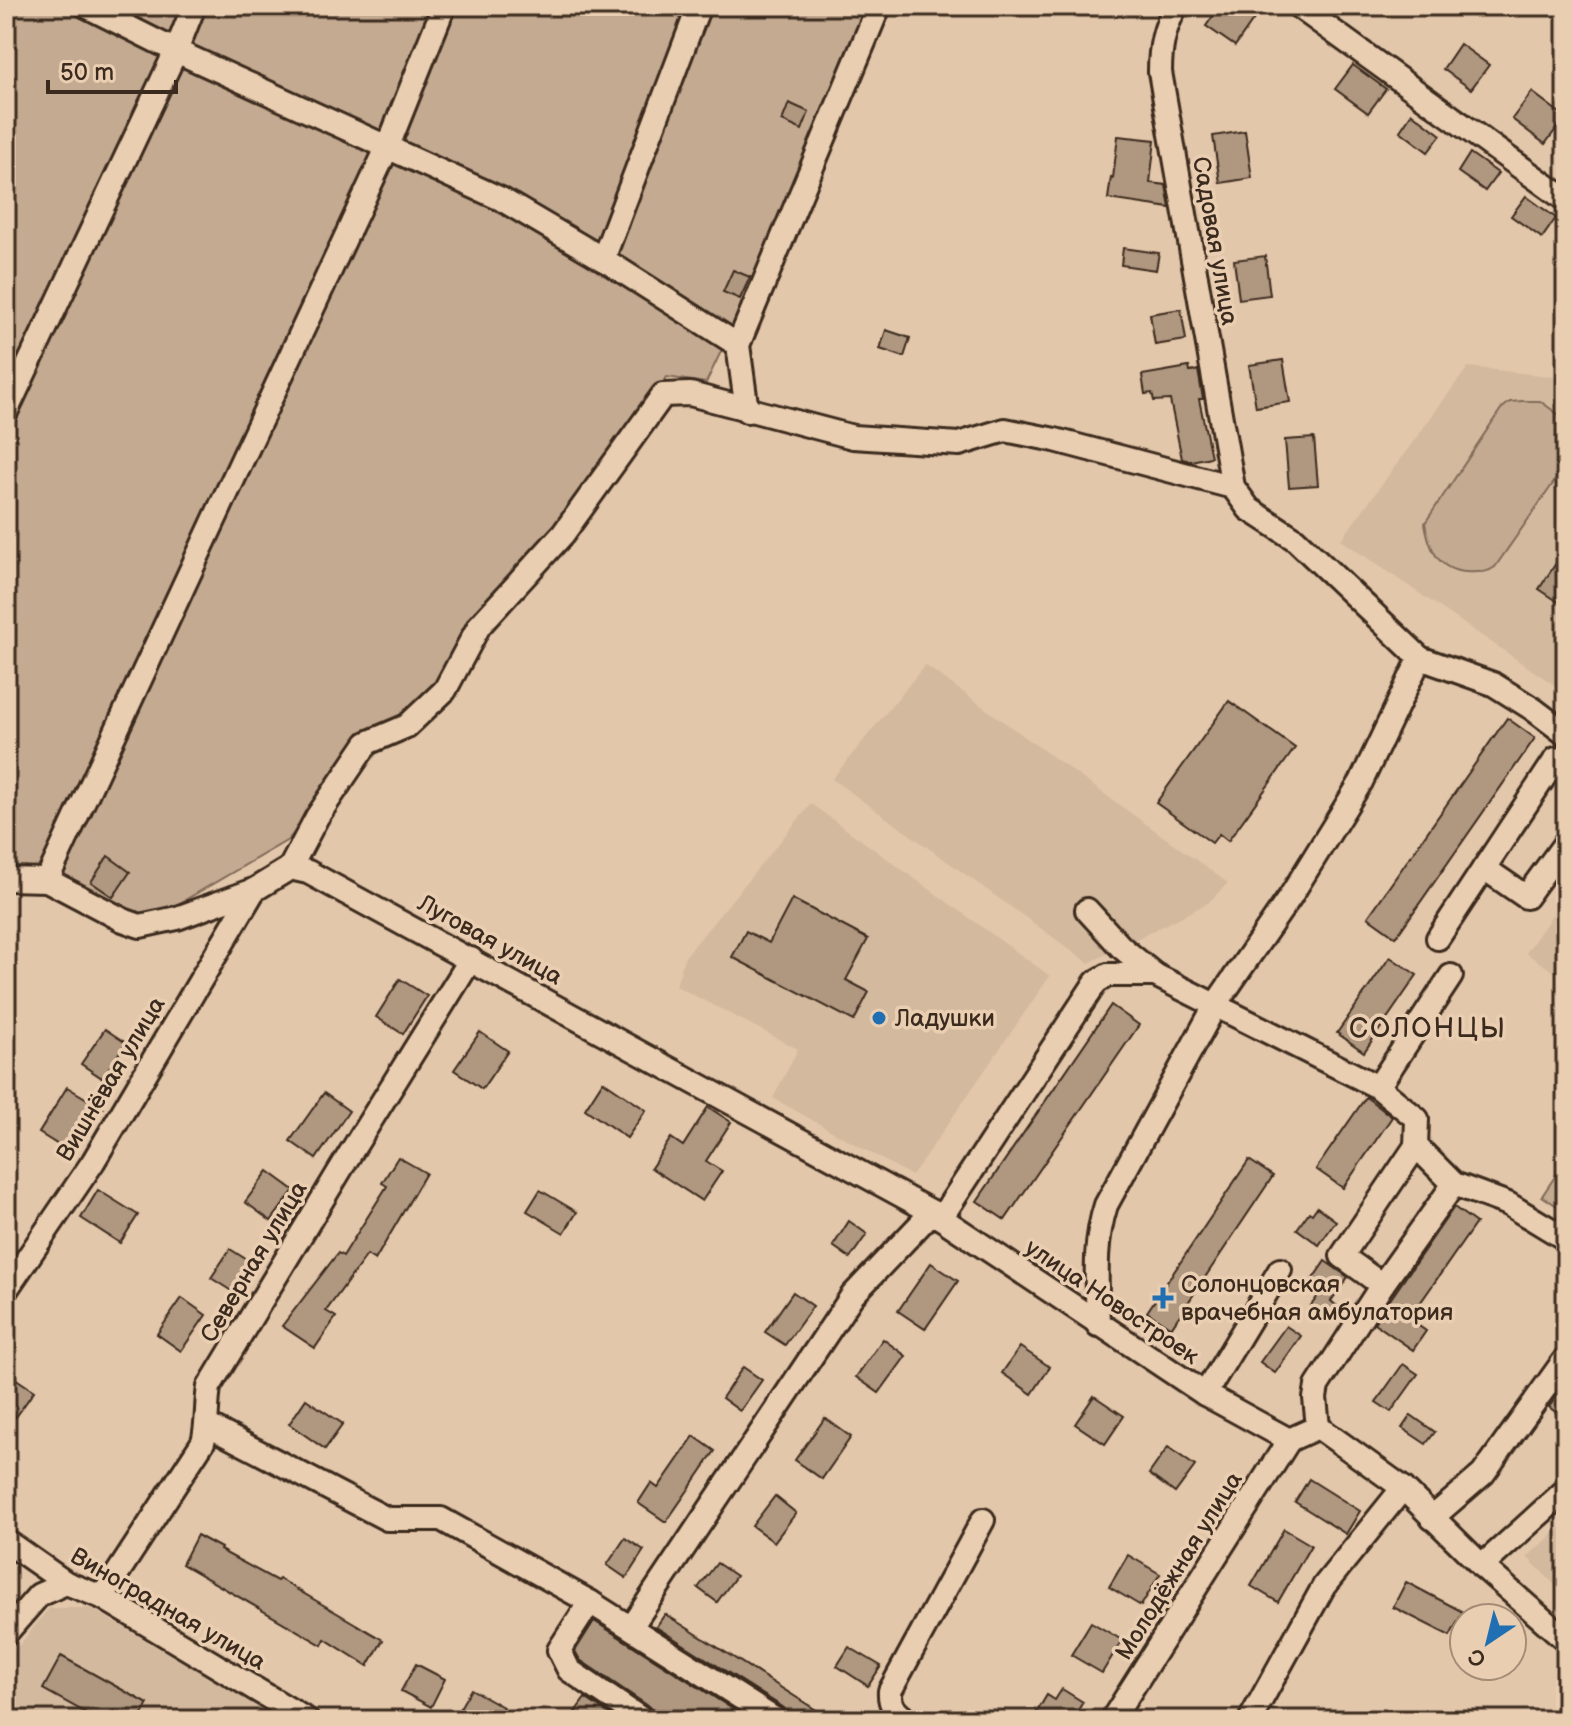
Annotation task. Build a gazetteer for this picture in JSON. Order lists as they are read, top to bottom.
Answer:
{
  "streets": {
    "street": [
      "Садовая улица",
      "Луговая улица",
      "Вишнёвая улица",
      "Северная улица",
      "улица Новостроек",
      "Молодёжная улица",
      "Виноградная улица"
    ]
  },
  "crossings": [
    ["Луговая улица", "Северная улица"],
    ["Луговая улица", "улица Новостроек"],
    ["Северная улица", "Виноградная улица"],
    ["улица Новостроек", "Молодёжная улица"]
  ],
  "districts": ["СОЛОНЦЫ"],
  "places": {
    "other": ["Ладушки"],
    "health": ["Солонцовская врачебная амбулатория"]
  },
  "scale_bar": "50 m",
  "north": "bottom left"
}
